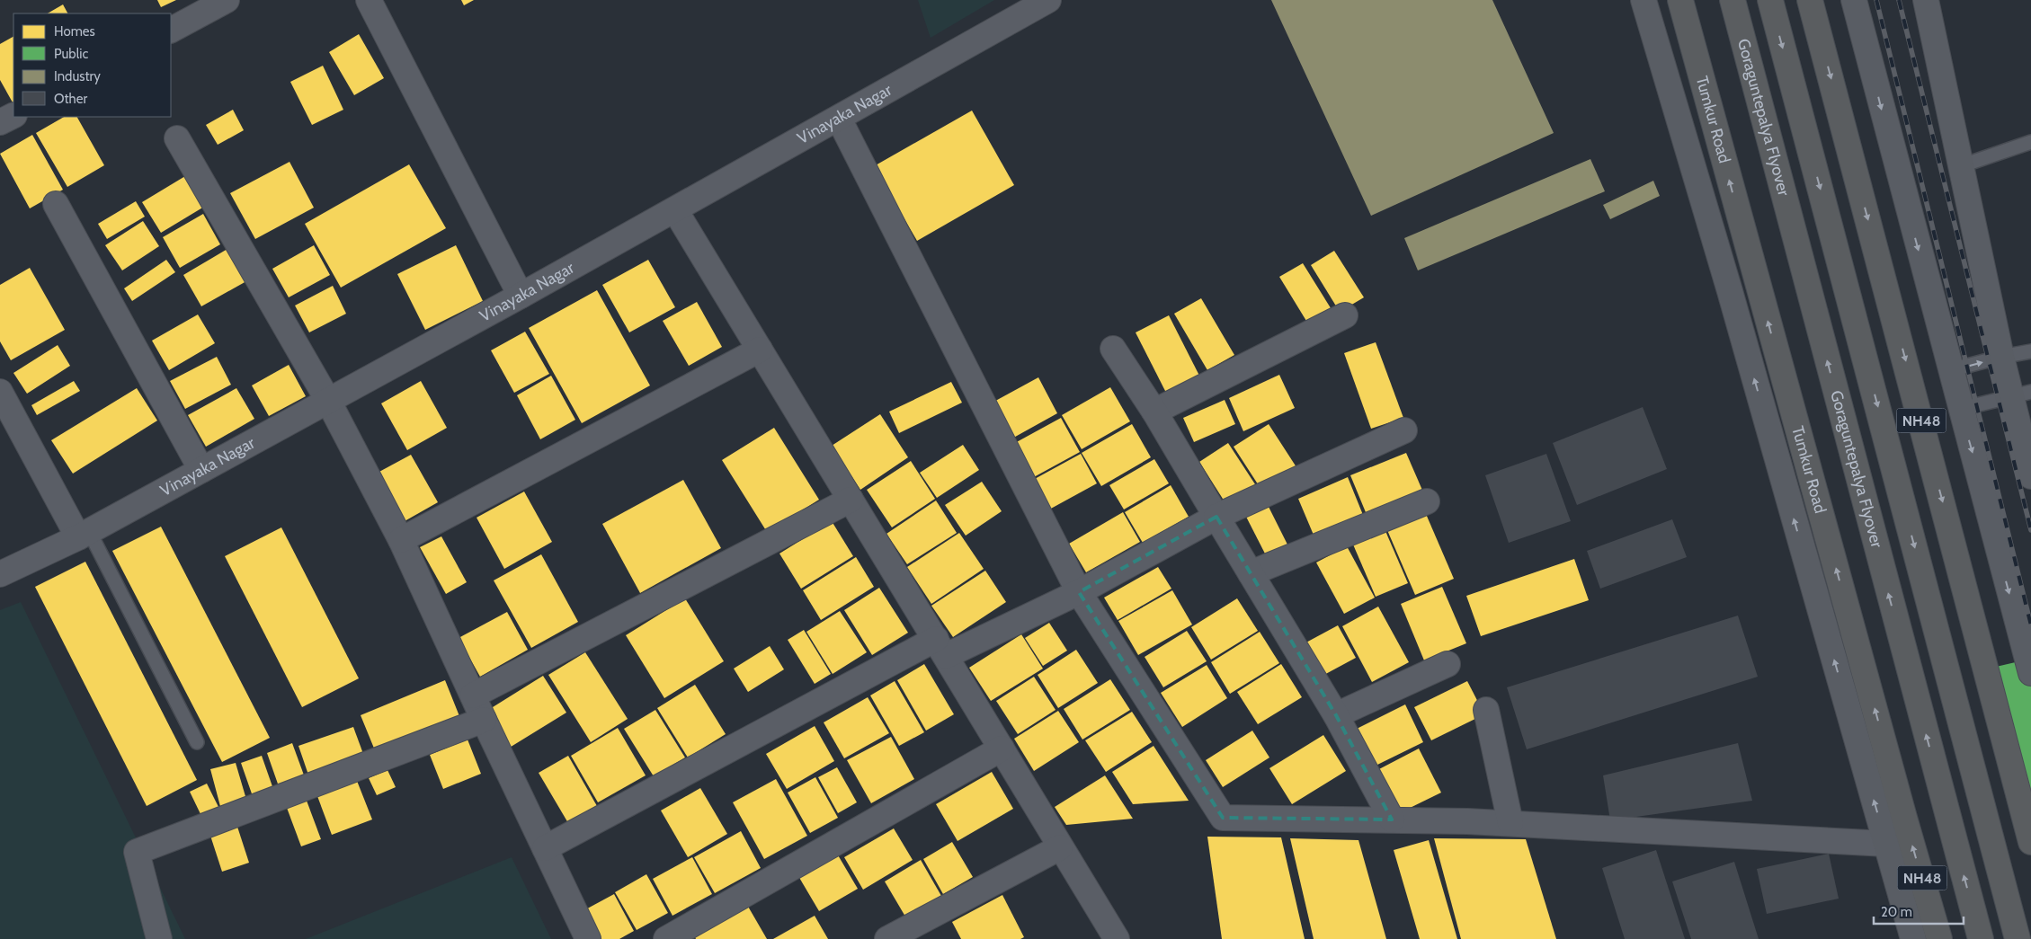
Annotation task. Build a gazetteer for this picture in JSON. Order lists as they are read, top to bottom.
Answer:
{
  "streets": {
    "highway": ["Goraguntepalya Flyover", "Tumkur Road", "NH48"],
    "street": ["Vinayaka Nagar"]
  },
  "legend": [
    "Homes",
    "Public",
    "Industry",
    "Other"
  ],
  "scale_bar": "20 m"
}
